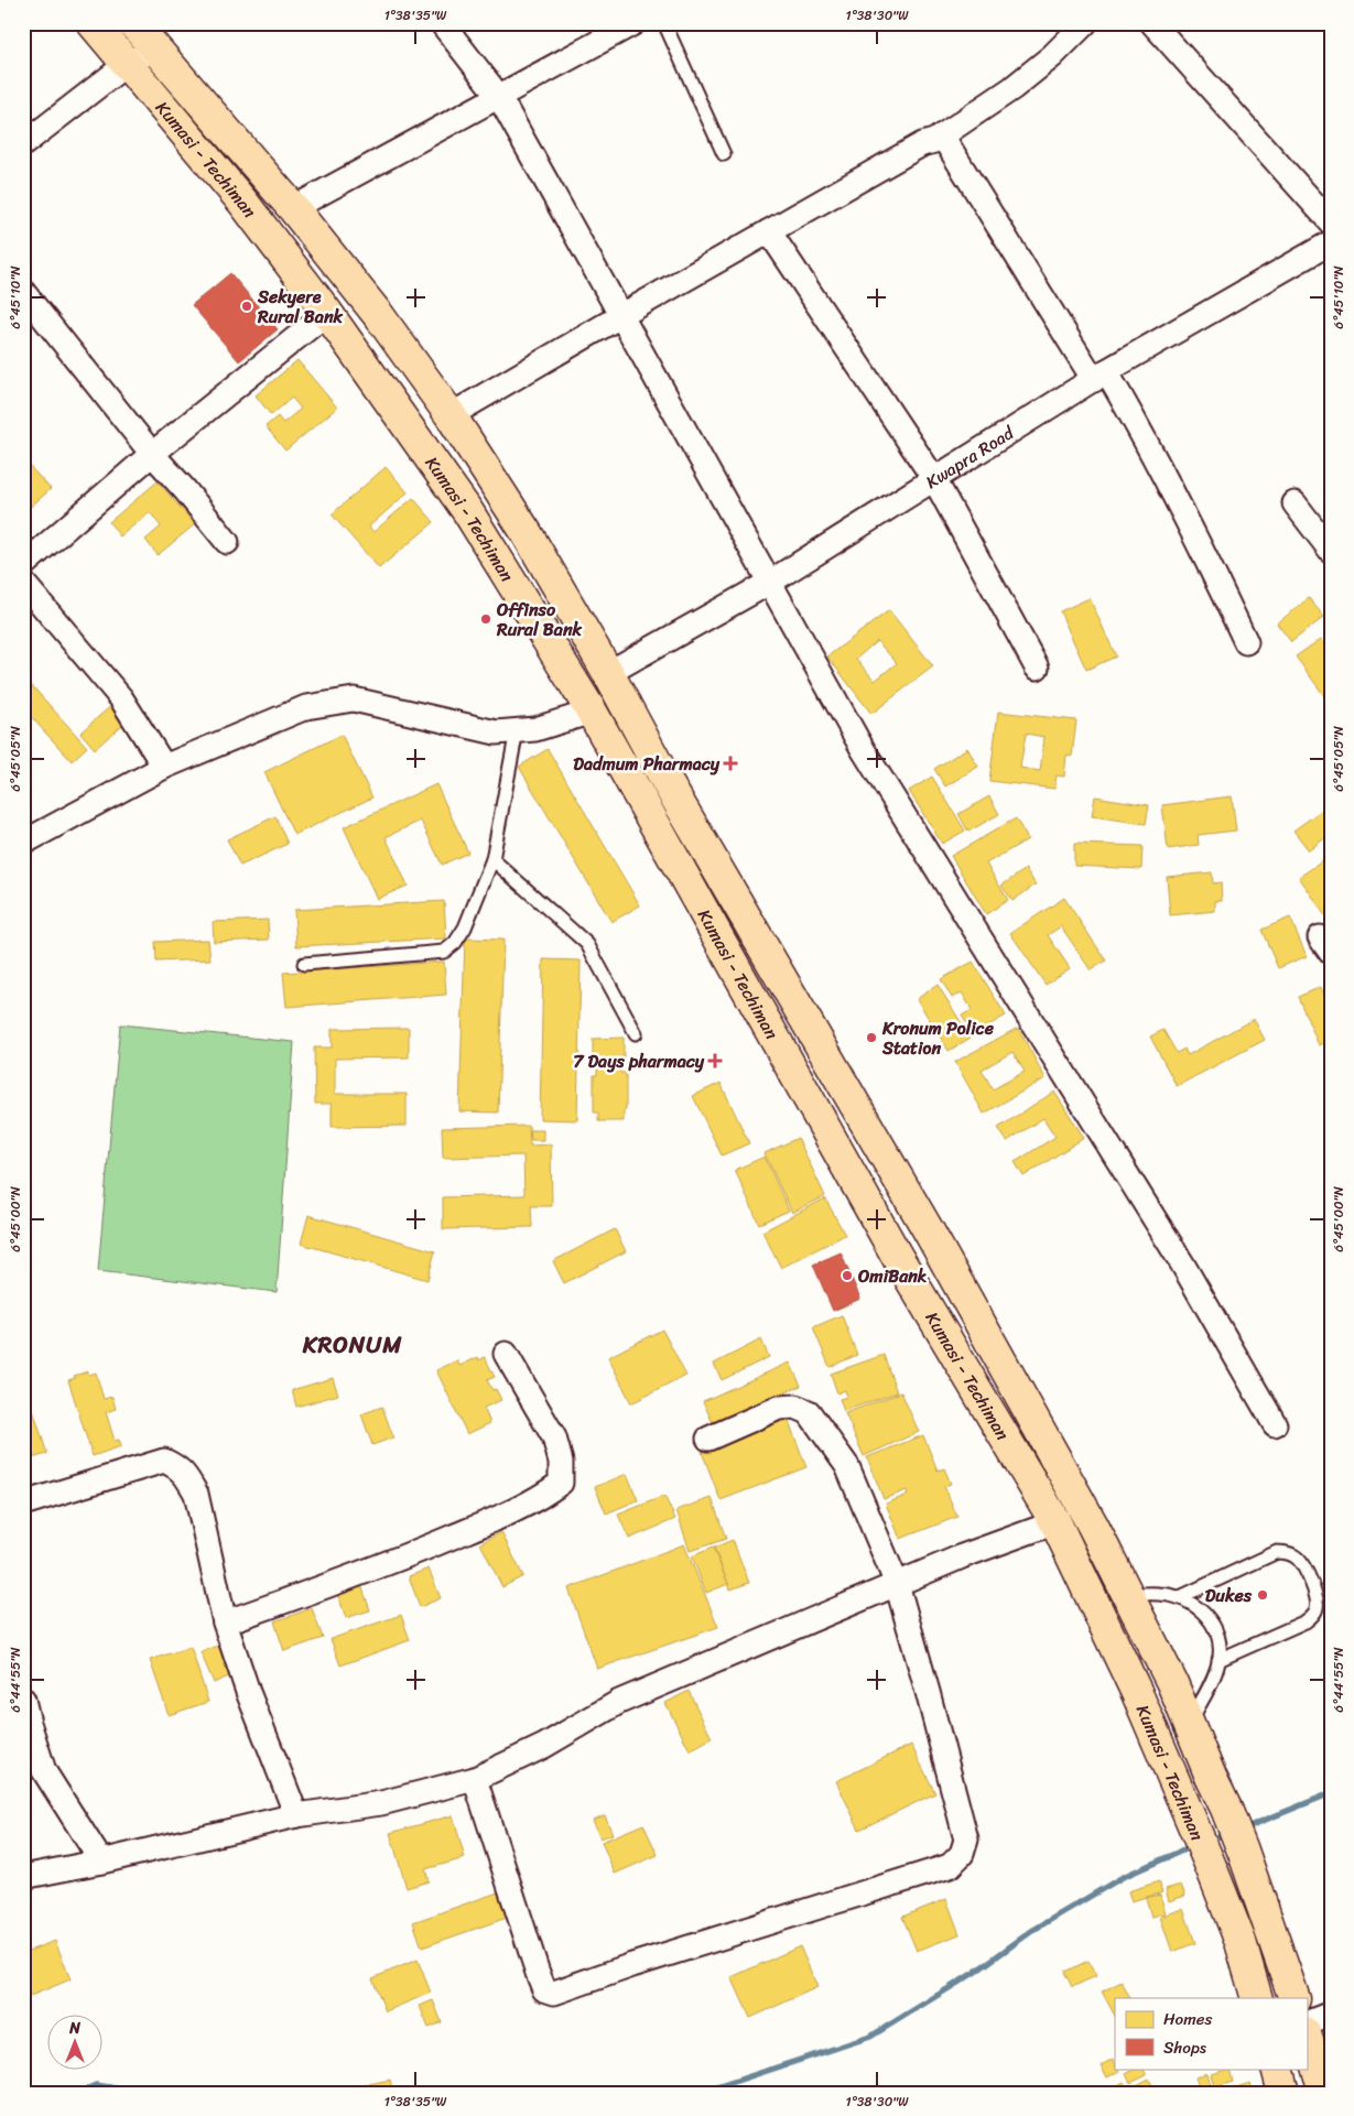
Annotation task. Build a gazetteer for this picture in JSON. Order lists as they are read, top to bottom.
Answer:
{
  "streets": {
    "highway": ["Kumasi - Techiman"],
    "street": ["Kwapra Road"]
  },
  "districts": ["KRONUM"],
  "places": {
    "other": [
      "Sekyere Rural Bank",
      "Offinso Rural Bank",
      "Kronum Police Station",
      "OmiBank",
      "Dukes"
    ],
    "health": ["Dadmum Pharmacy", "7 Days pharmacy"]
  },
  "legend": ["Homes", "Shops"],
  "north": "top",
  "coordinates": [
    "1°38'35\"W",
    "1°38'30\"W",
    "6°45'10\"N",
    "6°45'05\"N",
    "6°45'00\"N",
    "6°44'55\"N"
  ]
}
